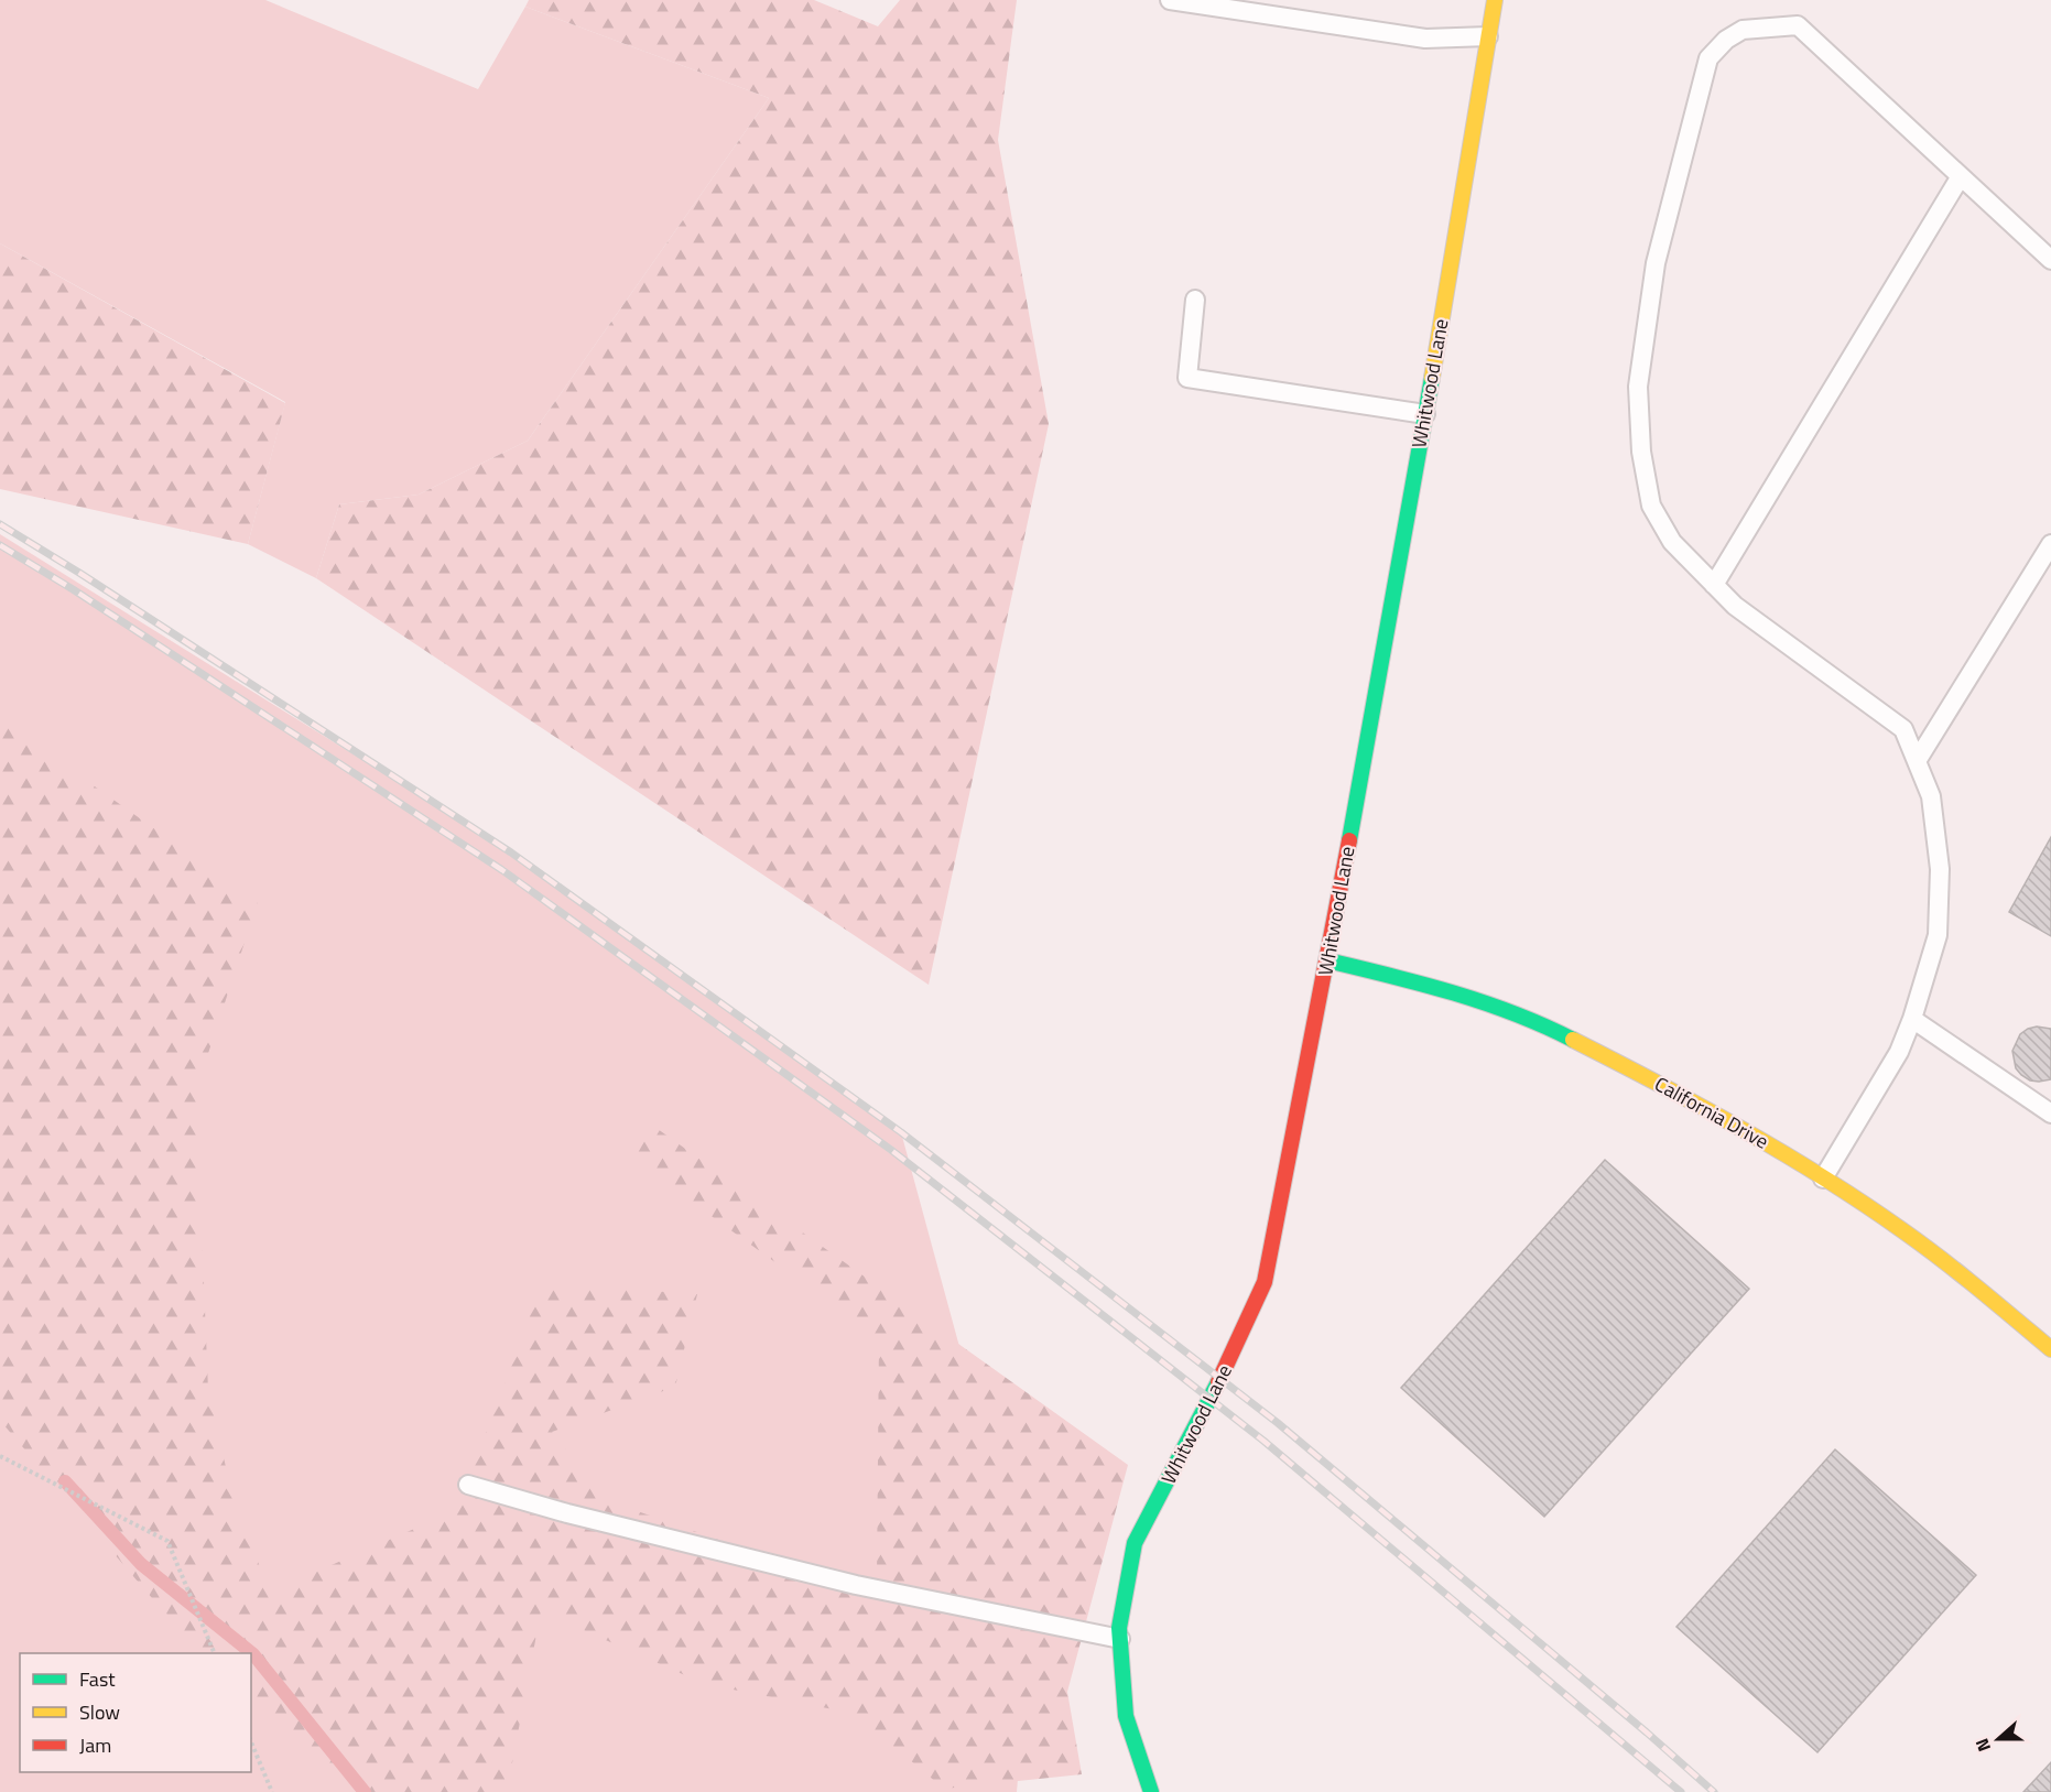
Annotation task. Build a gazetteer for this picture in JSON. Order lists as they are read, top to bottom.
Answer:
{
  "streets": {
    "street": ["Whitwood Lane", "California Drive"]
  },
  "crossings": [
    ["Whitwood Lane", "California Drive"]
  ],
  "legend": ["Fast", "Slow", "Jam"],
  "north": "left"
}
